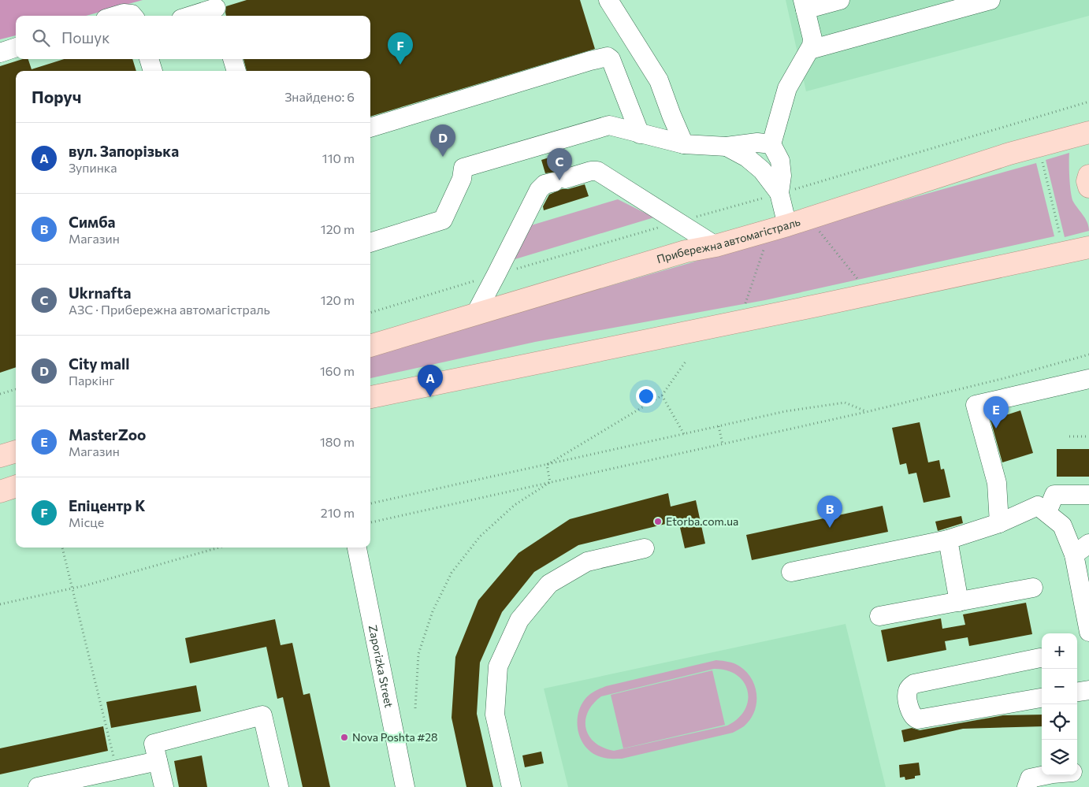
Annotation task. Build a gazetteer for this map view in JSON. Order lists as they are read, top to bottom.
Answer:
{
  "streets": {
    "main road": ["Прибережна автомагістраль"],
    "street": ["Zaporizka Street"]
  },
  "places": ["Etorba.com.ua", "Nova Poshta #28"],
  "page": {
    "search": "Пошук",
    "pins": [
      "F",
      "D",
      "C",
      "A",
      "E",
      "B"
    ],
    "heading": ["Поруч", "Знайдено: 6"],
    "list": [
      {
        "mark": "A",
        "name": "вул. Запорізька",
        "note": "Зупинка",
        "value": "110 m"
      },
      {
        "mark": "B",
        "name": "Симба",
        "note": "Магазин",
        "value": "120 m"
      },
      {
        "mark": "C",
        "name": "Ukrnafta",
        "note": "АЗС · Прибережна автомагістраль",
        "value": "120 m"
      },
      {
        "mark": "D",
        "name": "City mall",
        "note": "Паркінг",
        "value": "160 m"
      },
      {
        "mark": "E",
        "name": "MasterZoo",
        "note": "Магазин",
        "value": "180 m"
      },
      {
        "mark": "F",
        "name": "Епіцентр К",
        "note": "Місце",
        "value": "210 m"
      }
    ],
    "map_buttons": ["+", "−"]
  }
}
